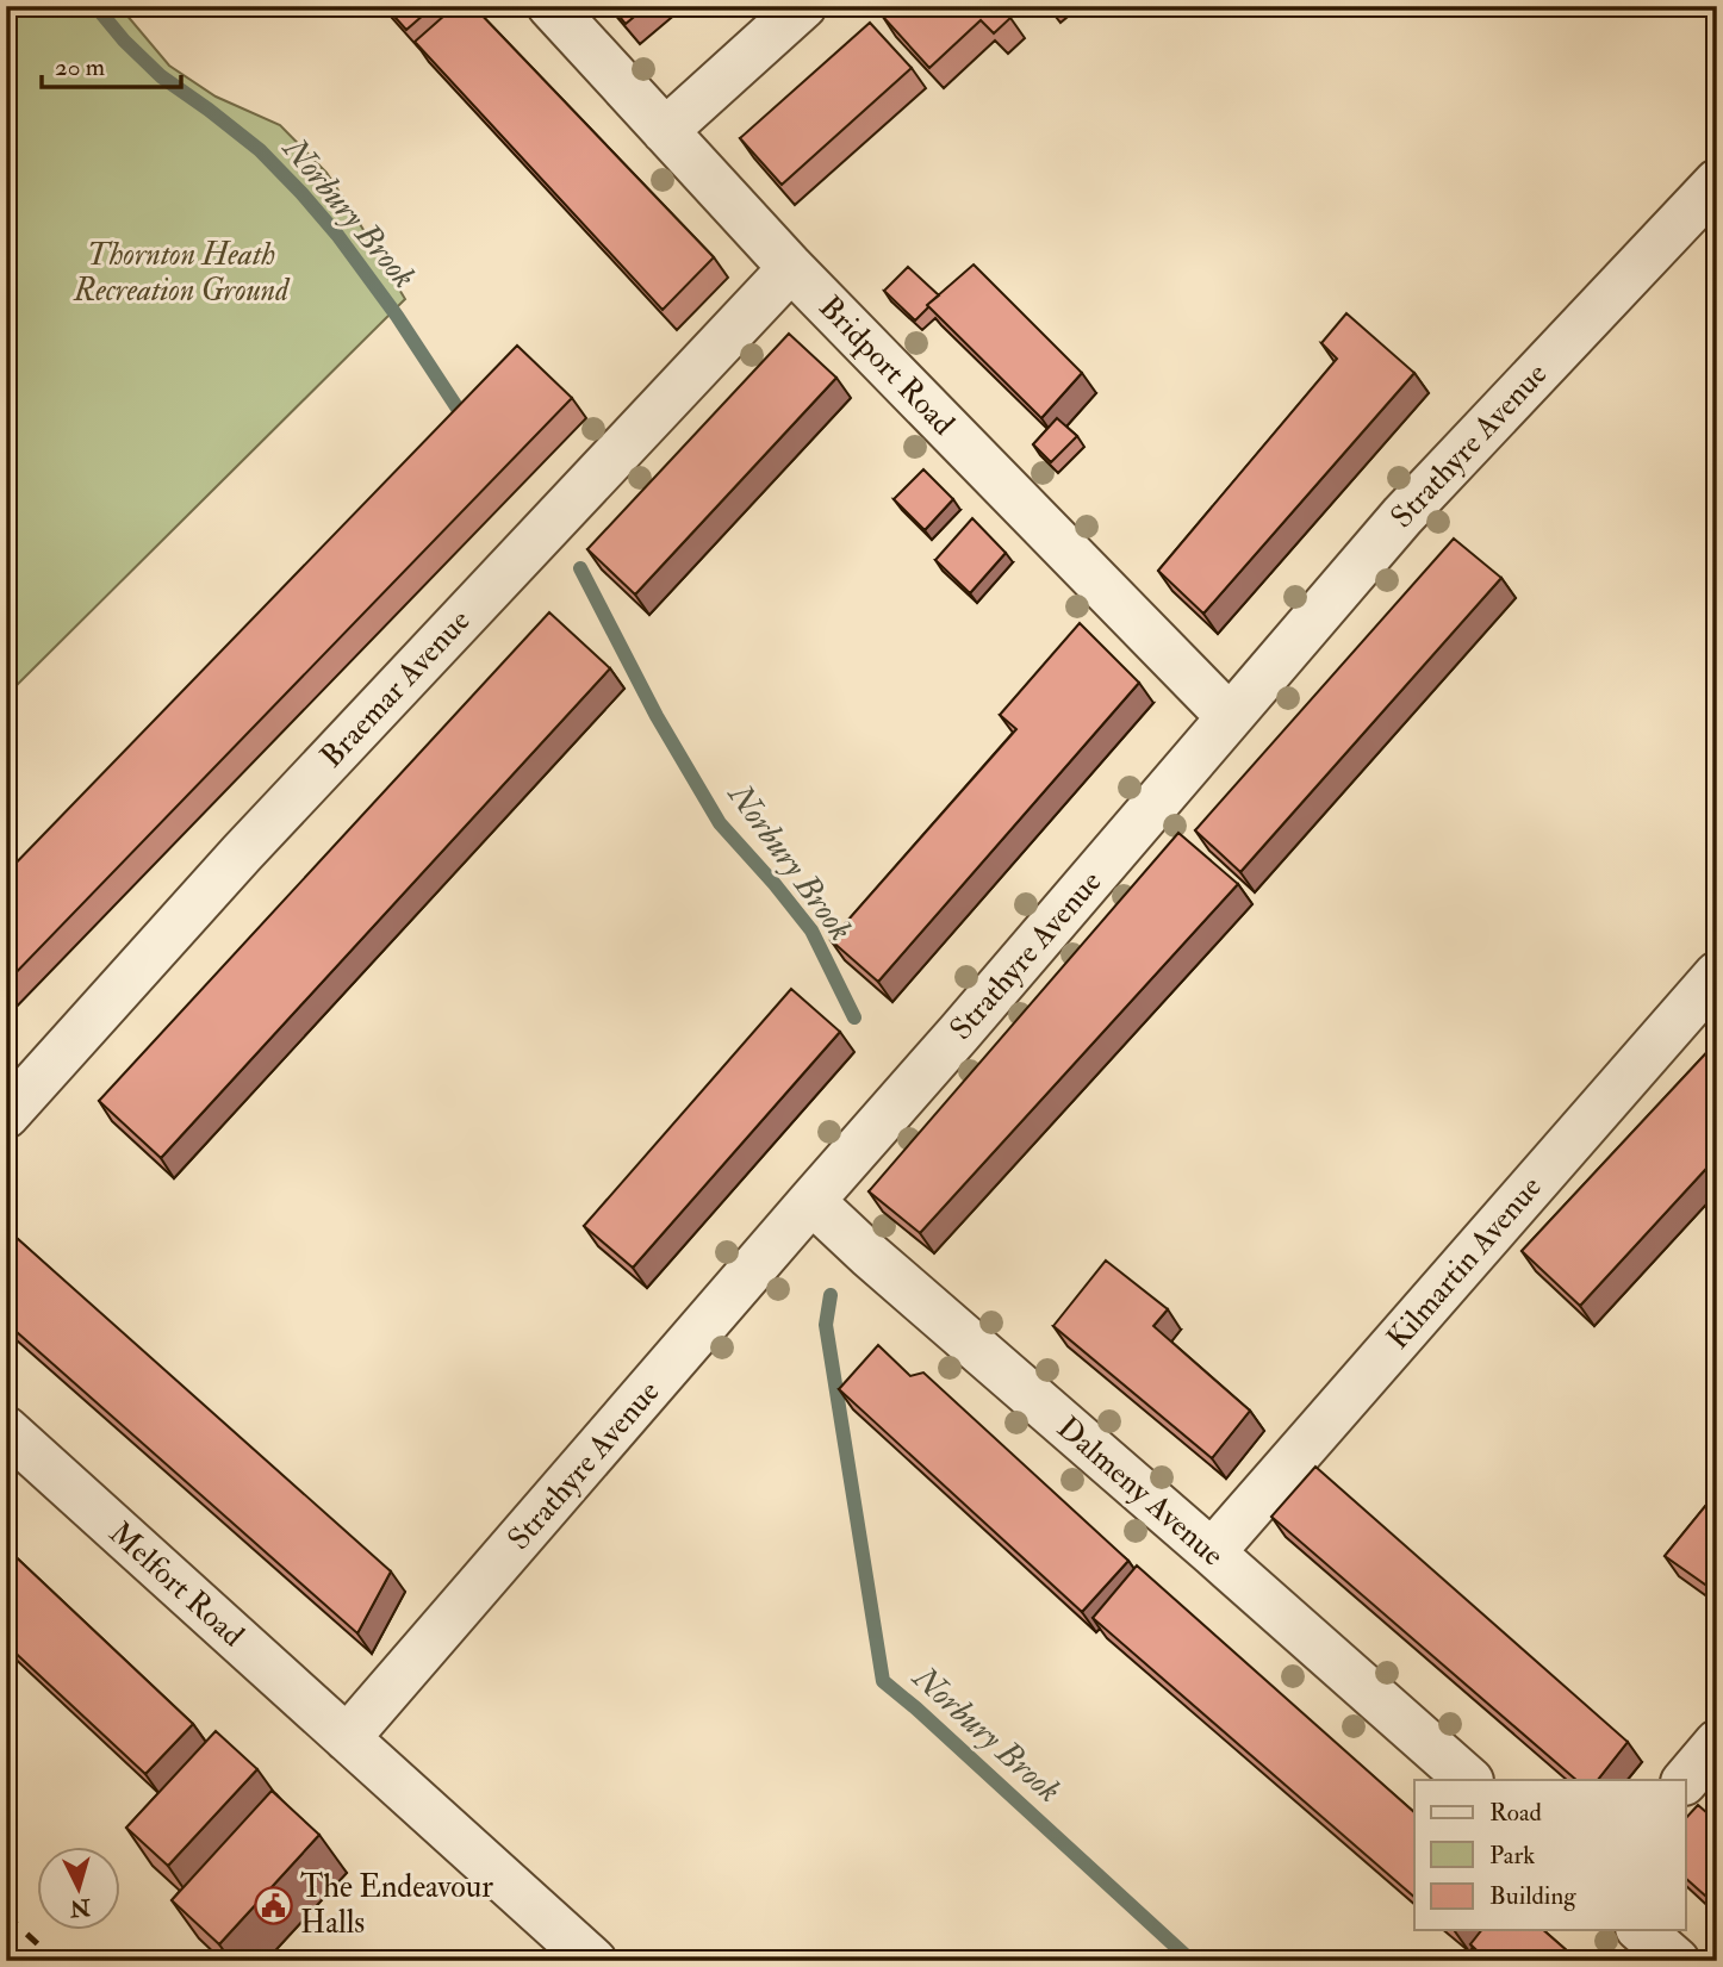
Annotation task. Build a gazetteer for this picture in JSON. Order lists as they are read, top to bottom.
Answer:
{
  "streets": {
    "street": [
      "Bridport Road",
      "Strathyre Avenue",
      "Braemar Avenue",
      "Kilmartin Avenue",
      "Dalmeny Avenue",
      "Melfort Road"
    ]
  },
  "crossings": [
    ["Bridport Road", "Strathyre Avenue"],
    ["Bridport Road", "Braemar Avenue"],
    ["Strathyre Avenue", "Dalmeny Avenue"],
    ["Strathyre Avenue", "Melfort Road"],
    ["Kilmartin Avenue", "Dalmeny Avenue"]
  ],
  "water": ["Norbury Brook"],
  "parks": ["Thornton Heath Recreation Ground"],
  "places": {
    "public building": ["The Endeavour Halls"]
  },
  "legend": ["Road", "Park", "Building"],
  "scale_bar": "20 m",
  "north": "bottom"
}
